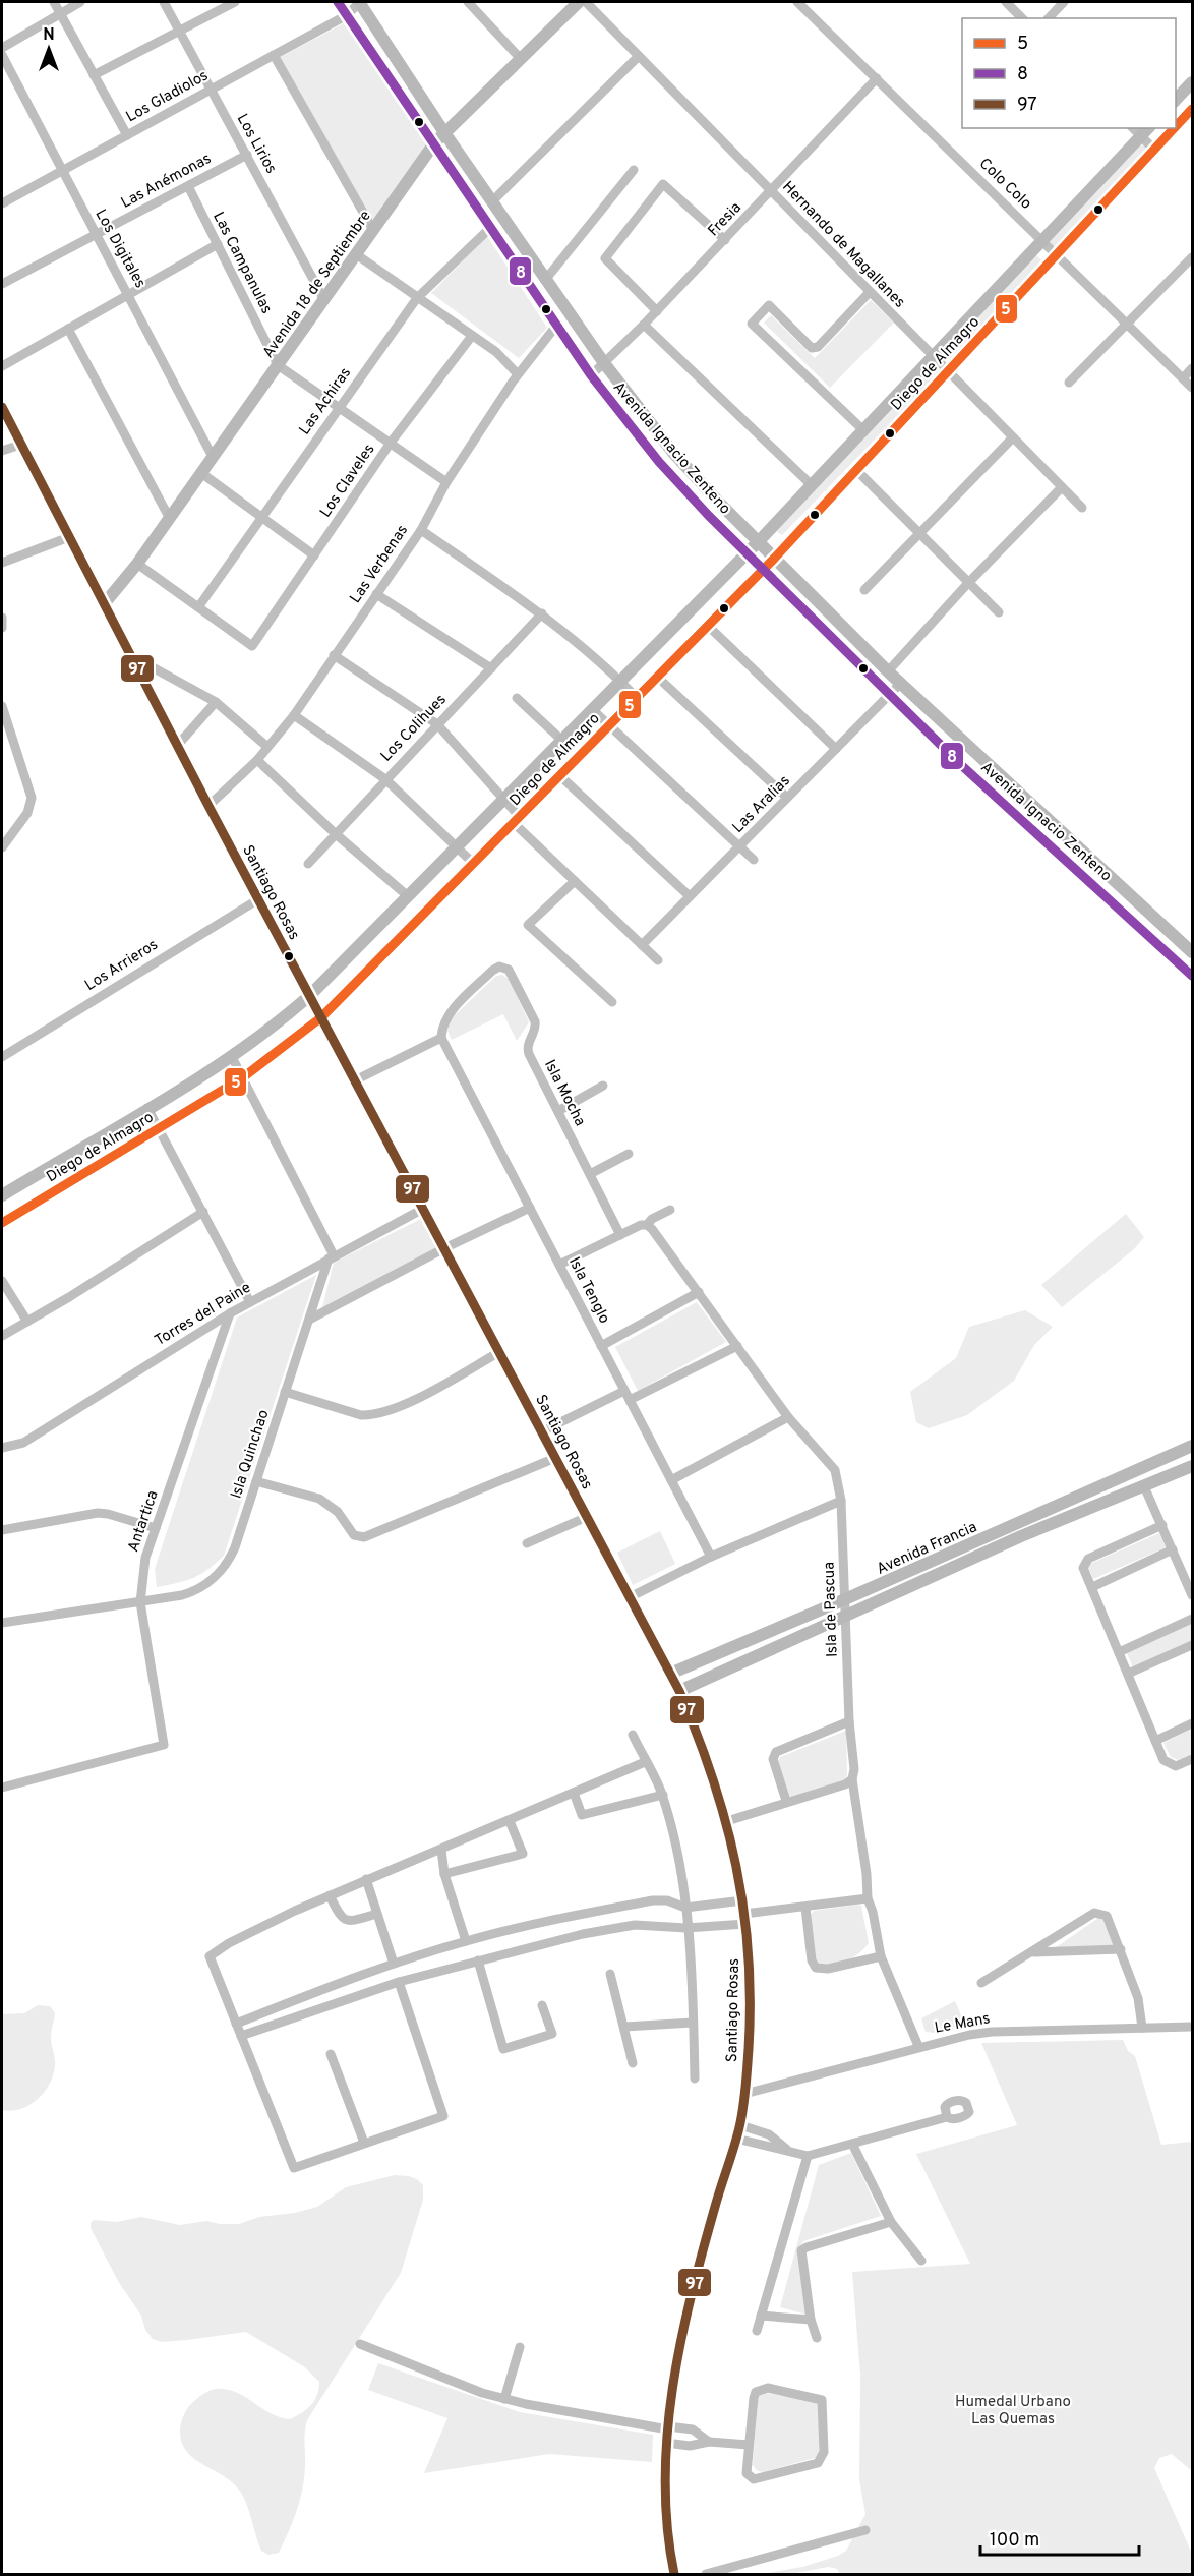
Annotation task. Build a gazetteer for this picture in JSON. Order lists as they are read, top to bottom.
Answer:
{
  "streets": {
    "main road": [
      "Avenida 18 de Septiembre",
      "Diego de Almagro",
      "Avenida Ignacio Zenteno",
      "Santiago Rosas",
      "Avenida Francia"
    ],
    "street": [
      "Los Gladiolos",
      "Los Lirios",
      "Las Anémonas",
      "Colo Colo",
      "Fresia",
      "Hernando de Magallanes",
      "Los Digitales",
      "Las Campanulas",
      "Las Achiras",
      "Los Claveles",
      "Las Verbenas",
      "Los Colihues",
      "Las Aralias",
      "Los Arrieros",
      "Isla Mocha",
      "Isla Tenglo",
      "Torres del Paine",
      "Isla Quinchao",
      "Antartica",
      "Isla de Pascua",
      "Le Mans"
    ]
  },
  "crossings": [
    ["Los Gladiolos", "Los Lirios"],
    ["Los Gladiolos", "Los Digitales"],
    ["Los Gladiolos", "Avenida Ignacio Zenteno"],
    ["Los Lirios", "Las Anémonas"],
    ["Los Lirios", "Avenida 18 de Septiembre"],
    ["Las Anémonas", "Los Digitales"],
    ["Las Anémonas", "Las Campanulas"],
    ["Colo Colo", "Fresia"],
    ["Colo Colo", "Diego de Almagro"],
    ["Fresia", "Hernando de Magallanes"],
    ["Fresia", "Avenida Ignacio Zenteno"],
    ["Hernando de Magallanes", "Diego de Almagro"],
    ["Los Digitales", "Avenida 18 de Septiembre"],
    ["Las Campanulas", "Avenida 18 de Septiembre"],
    ["Las Campanulas", "Las Achiras"],
    ["Las Campanulas", "Los Claveles"],
    ["Las Campanulas", "Las Verbenas"],
    ["Avenida 18 de Septiembre", "Avenida Ignacio Zenteno"],
    ["Avenida 18 de Septiembre", "Santiago Rosas"],
    ["Diego de Almagro", "Avenida Ignacio Zenteno"],
    ["Diego de Almagro", "Santiago Rosas"],
    ["Las Achiras", "Avenida Ignacio Zenteno"],
    ["Las Achiras", "Los Claveles"],
    ["Avenida Ignacio Zenteno", "Las Verbenas"],
    ["Avenida Ignacio Zenteno", "Las Aralias"],
    ["Las Verbenas", "Santiago Rosas"],
    ["Santiago Rosas", "Los Arrieros"],
    ["Santiago Rosas", "Torres del Paine"],
    ["Santiago Rosas", "Avenida Francia"],
    ["Santiago Rosas", "Le Mans"],
    ["Isla Mocha", "Isla Tenglo"],
    ["Torres del Paine", "Isla Quinchao"],
    ["Torres del Paine", "Antartica"],
    ["Isla Quinchao", "Antartica"],
    ["Avenida Francia", "Isla de Pascua"],
    ["Isla de Pascua", "Le Mans"]
  ],
  "parks": ["Humedal Urbano Las Quemas"],
  "lines": ["transit line 8", "transit line 5", "transit line 97"],
  "legend": ["5", "8", "97"],
  "scale_bar": "100 m",
  "north": "top"
}
